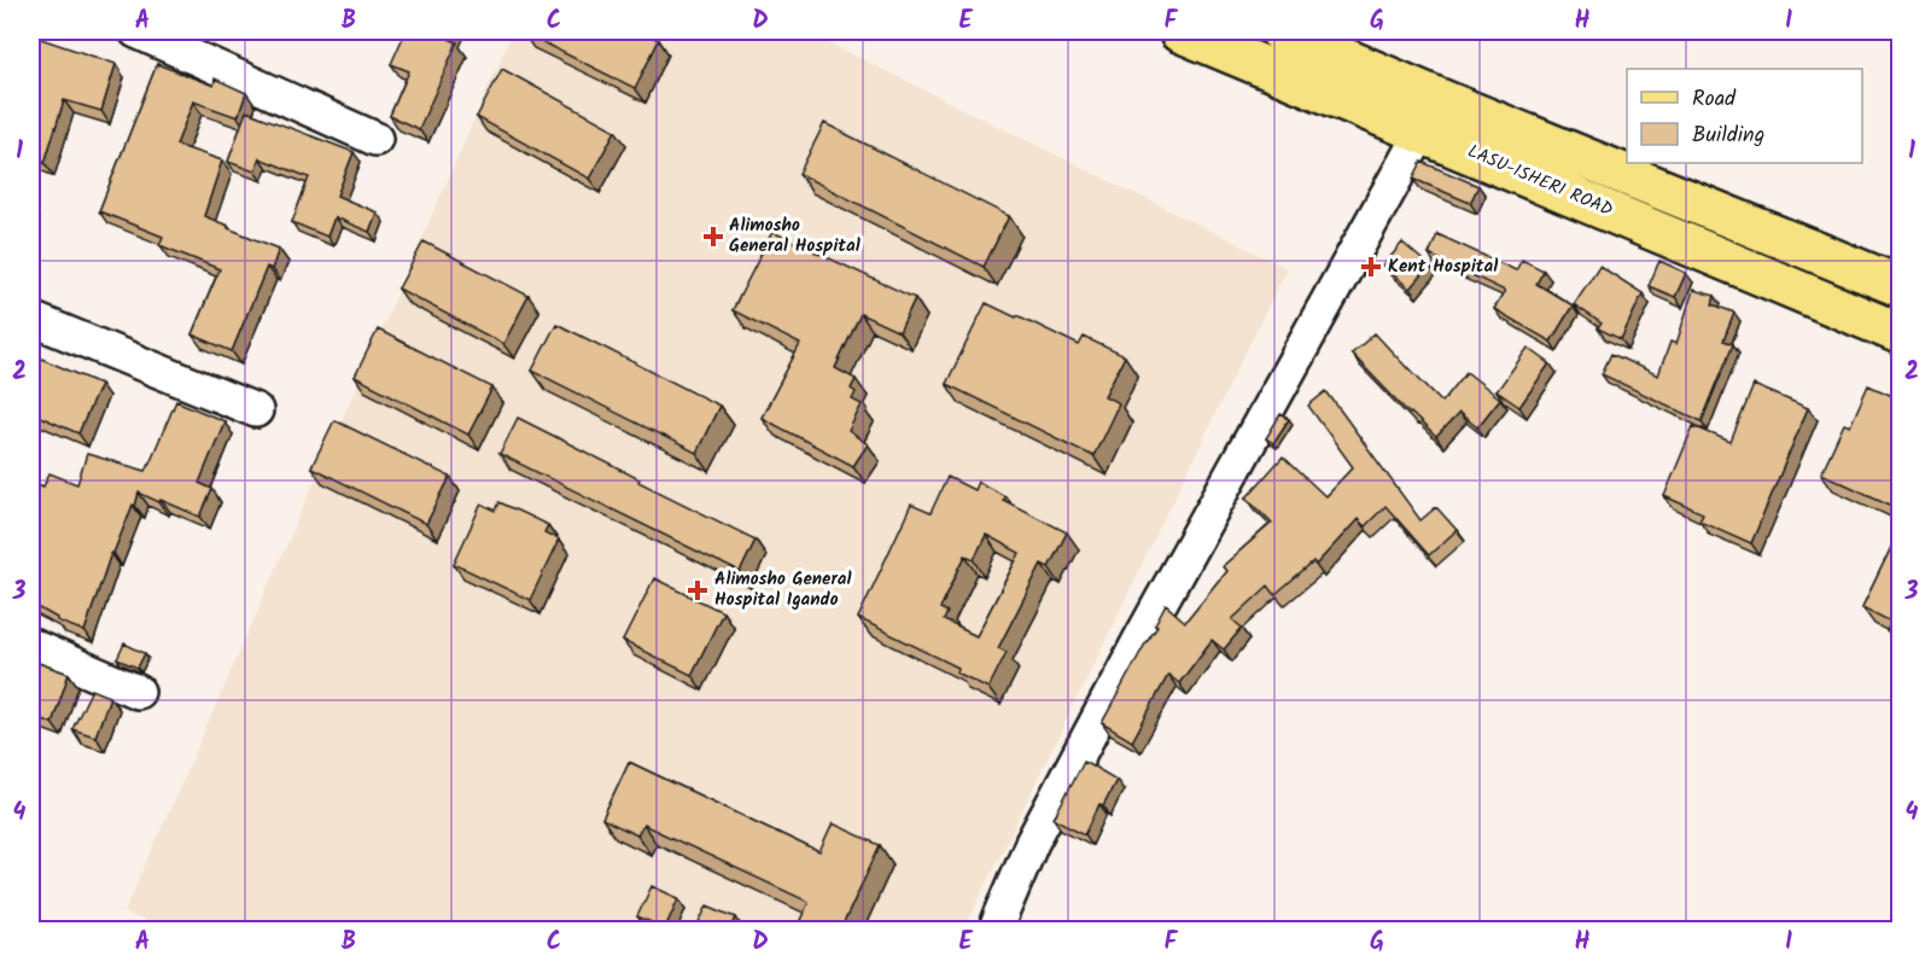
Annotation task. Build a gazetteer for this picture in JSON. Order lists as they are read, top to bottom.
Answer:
{
  "streets": {
    "main road": ["LASU-ISHERI ROAD"]
  },
  "places": {
    "health": ["Alimosho General Hospital", "Kent Hospital", "Alimosho General Hospital Igando"]
  },
  "legend": ["Road", "Building"],
  "grid": {
    "columns": [
      "A",
      "B",
      "C",
      "D",
      "E",
      "F",
      "G",
      "H",
      "I"
    ],
    "rows": [
      "1",
      "2",
      "3",
      "4"
    ]
  }
}
